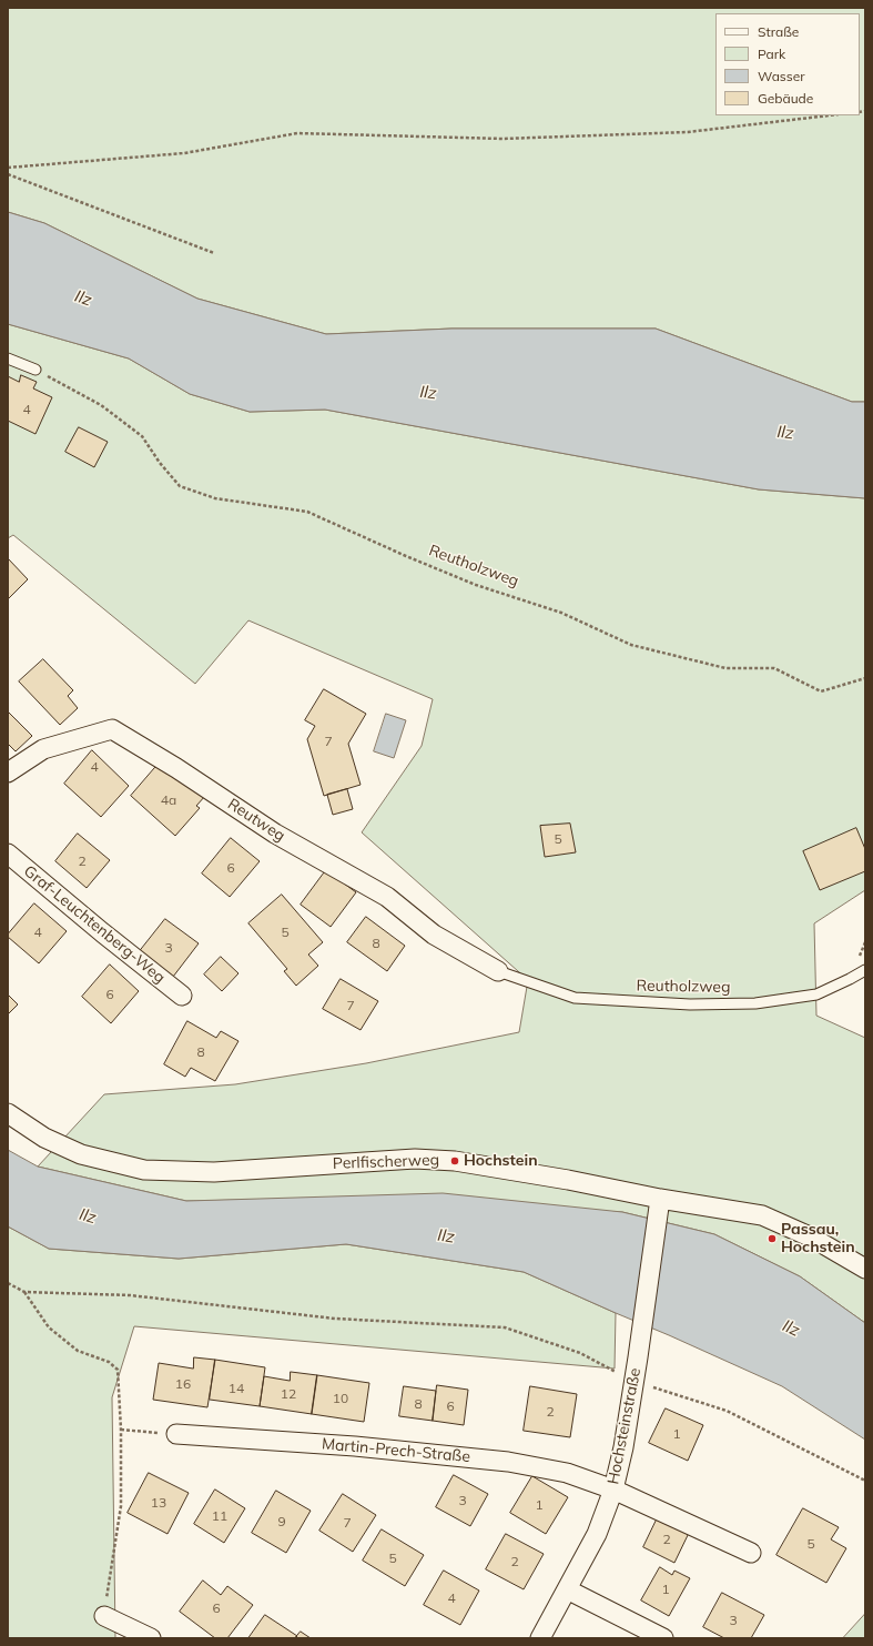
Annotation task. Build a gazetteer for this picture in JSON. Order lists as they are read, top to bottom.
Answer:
{
  "streets": {
    "street": [
      "Reutweg",
      "Graf-Leuchtenberg-Weg",
      "Perlfischerweg",
      "Hochsteinstraße",
      "Martin-Prech-Straße"
    ],
    "lane": ["Reutholzweg"]
  },
  "crossings": [
    ["Reutholzweg", "Reutweg"],
    ["Perlfischerweg", "Hochsteinstraße"],
    ["Hochsteinstraße", "Martin-Prech-Straße"]
  ],
  "water": ["Ilz"],
  "places": ["Hochstein", "Passau, Hochstein"],
  "house_numbers": [
    "4",
    "7",
    "4",
    "4a",
    "5",
    "2",
    "6",
    "4",
    "5",
    "8",
    "3",
    "6",
    "7",
    "8",
    "16",
    "14",
    "12",
    "10",
    "8",
    "6",
    "2",
    "1",
    "3",
    "13",
    "1",
    "11",
    "9",
    "7",
    "2",
    "5",
    "5",
    "2",
    "1",
    "4",
    "6",
    "3"
  ],
  "legend": [
    "Straße",
    "Park",
    "Wasser",
    "Gebäude"
  ]
}
